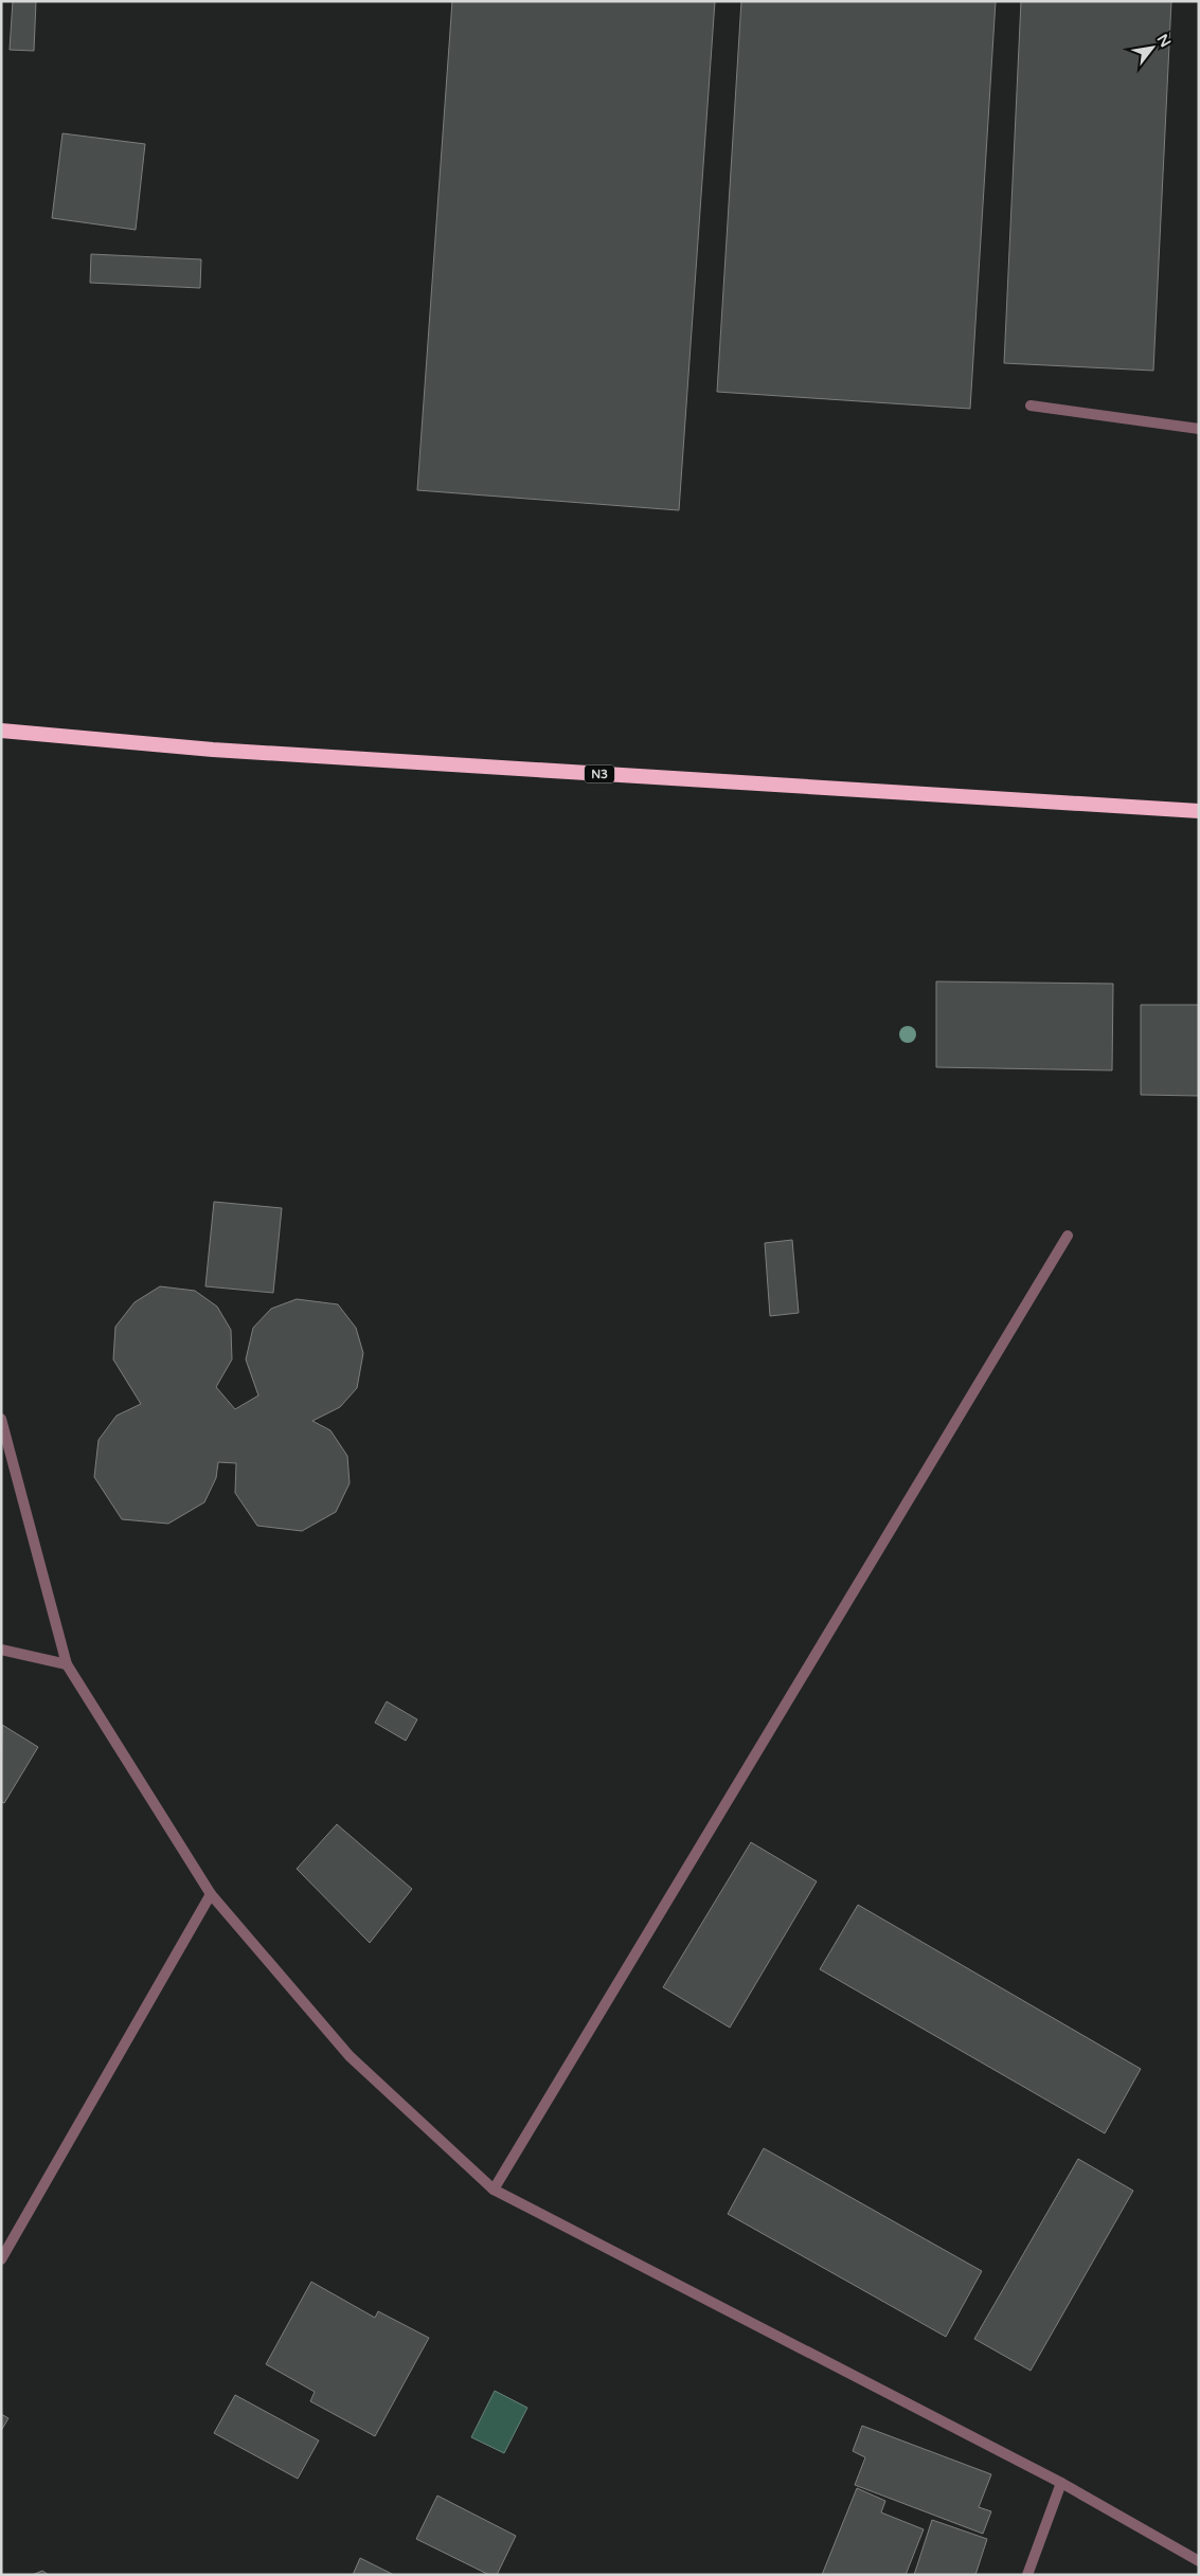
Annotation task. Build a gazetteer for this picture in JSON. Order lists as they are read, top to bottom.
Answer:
{
  "streets": {
    "highway": ["N3"]
  },
  "north": "top right"
}
